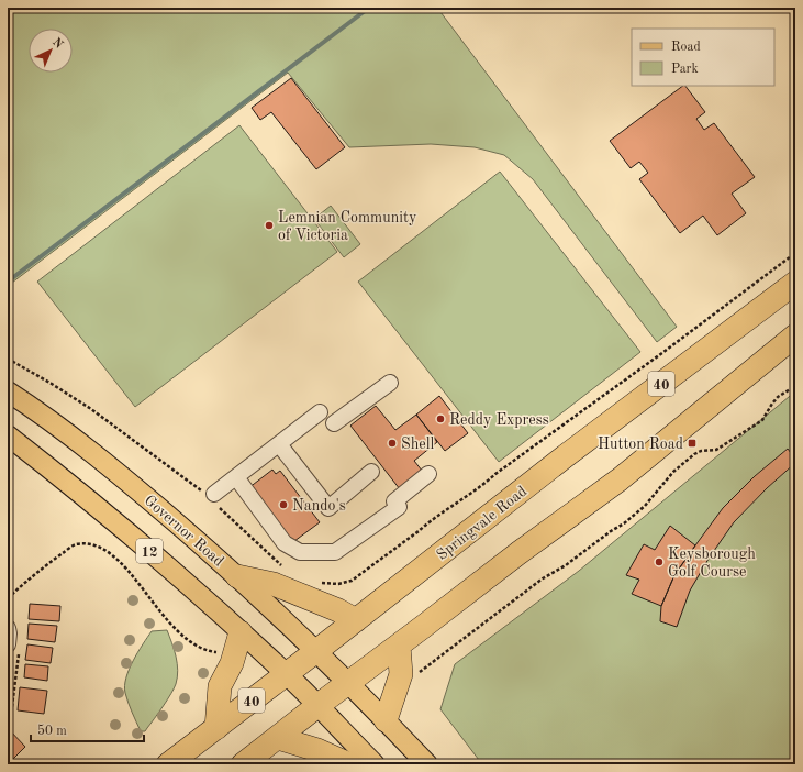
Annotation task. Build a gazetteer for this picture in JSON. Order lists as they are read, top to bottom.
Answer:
{
  "streets": {
    "highway": ["40", "Springvale Road"],
    "main road": ["Governor Road", "12"]
  },
  "crossings": [
    ["Springvale Road", "Governor Road"],
    ["Springvale Road", "12"],
    ["Governor Road", "12"]
  ],
  "places": {
    "other": [
      "Lemnian Community of Victoria",
      "Reddy Express",
      "Shell",
      "Nando's",
      "Keysborough Golf Course"
    ],
    "transit": ["Hutton Road"]
  },
  "legend": ["Road", "Park"],
  "scale_bar": "50 m",
  "north": "top right"
}
